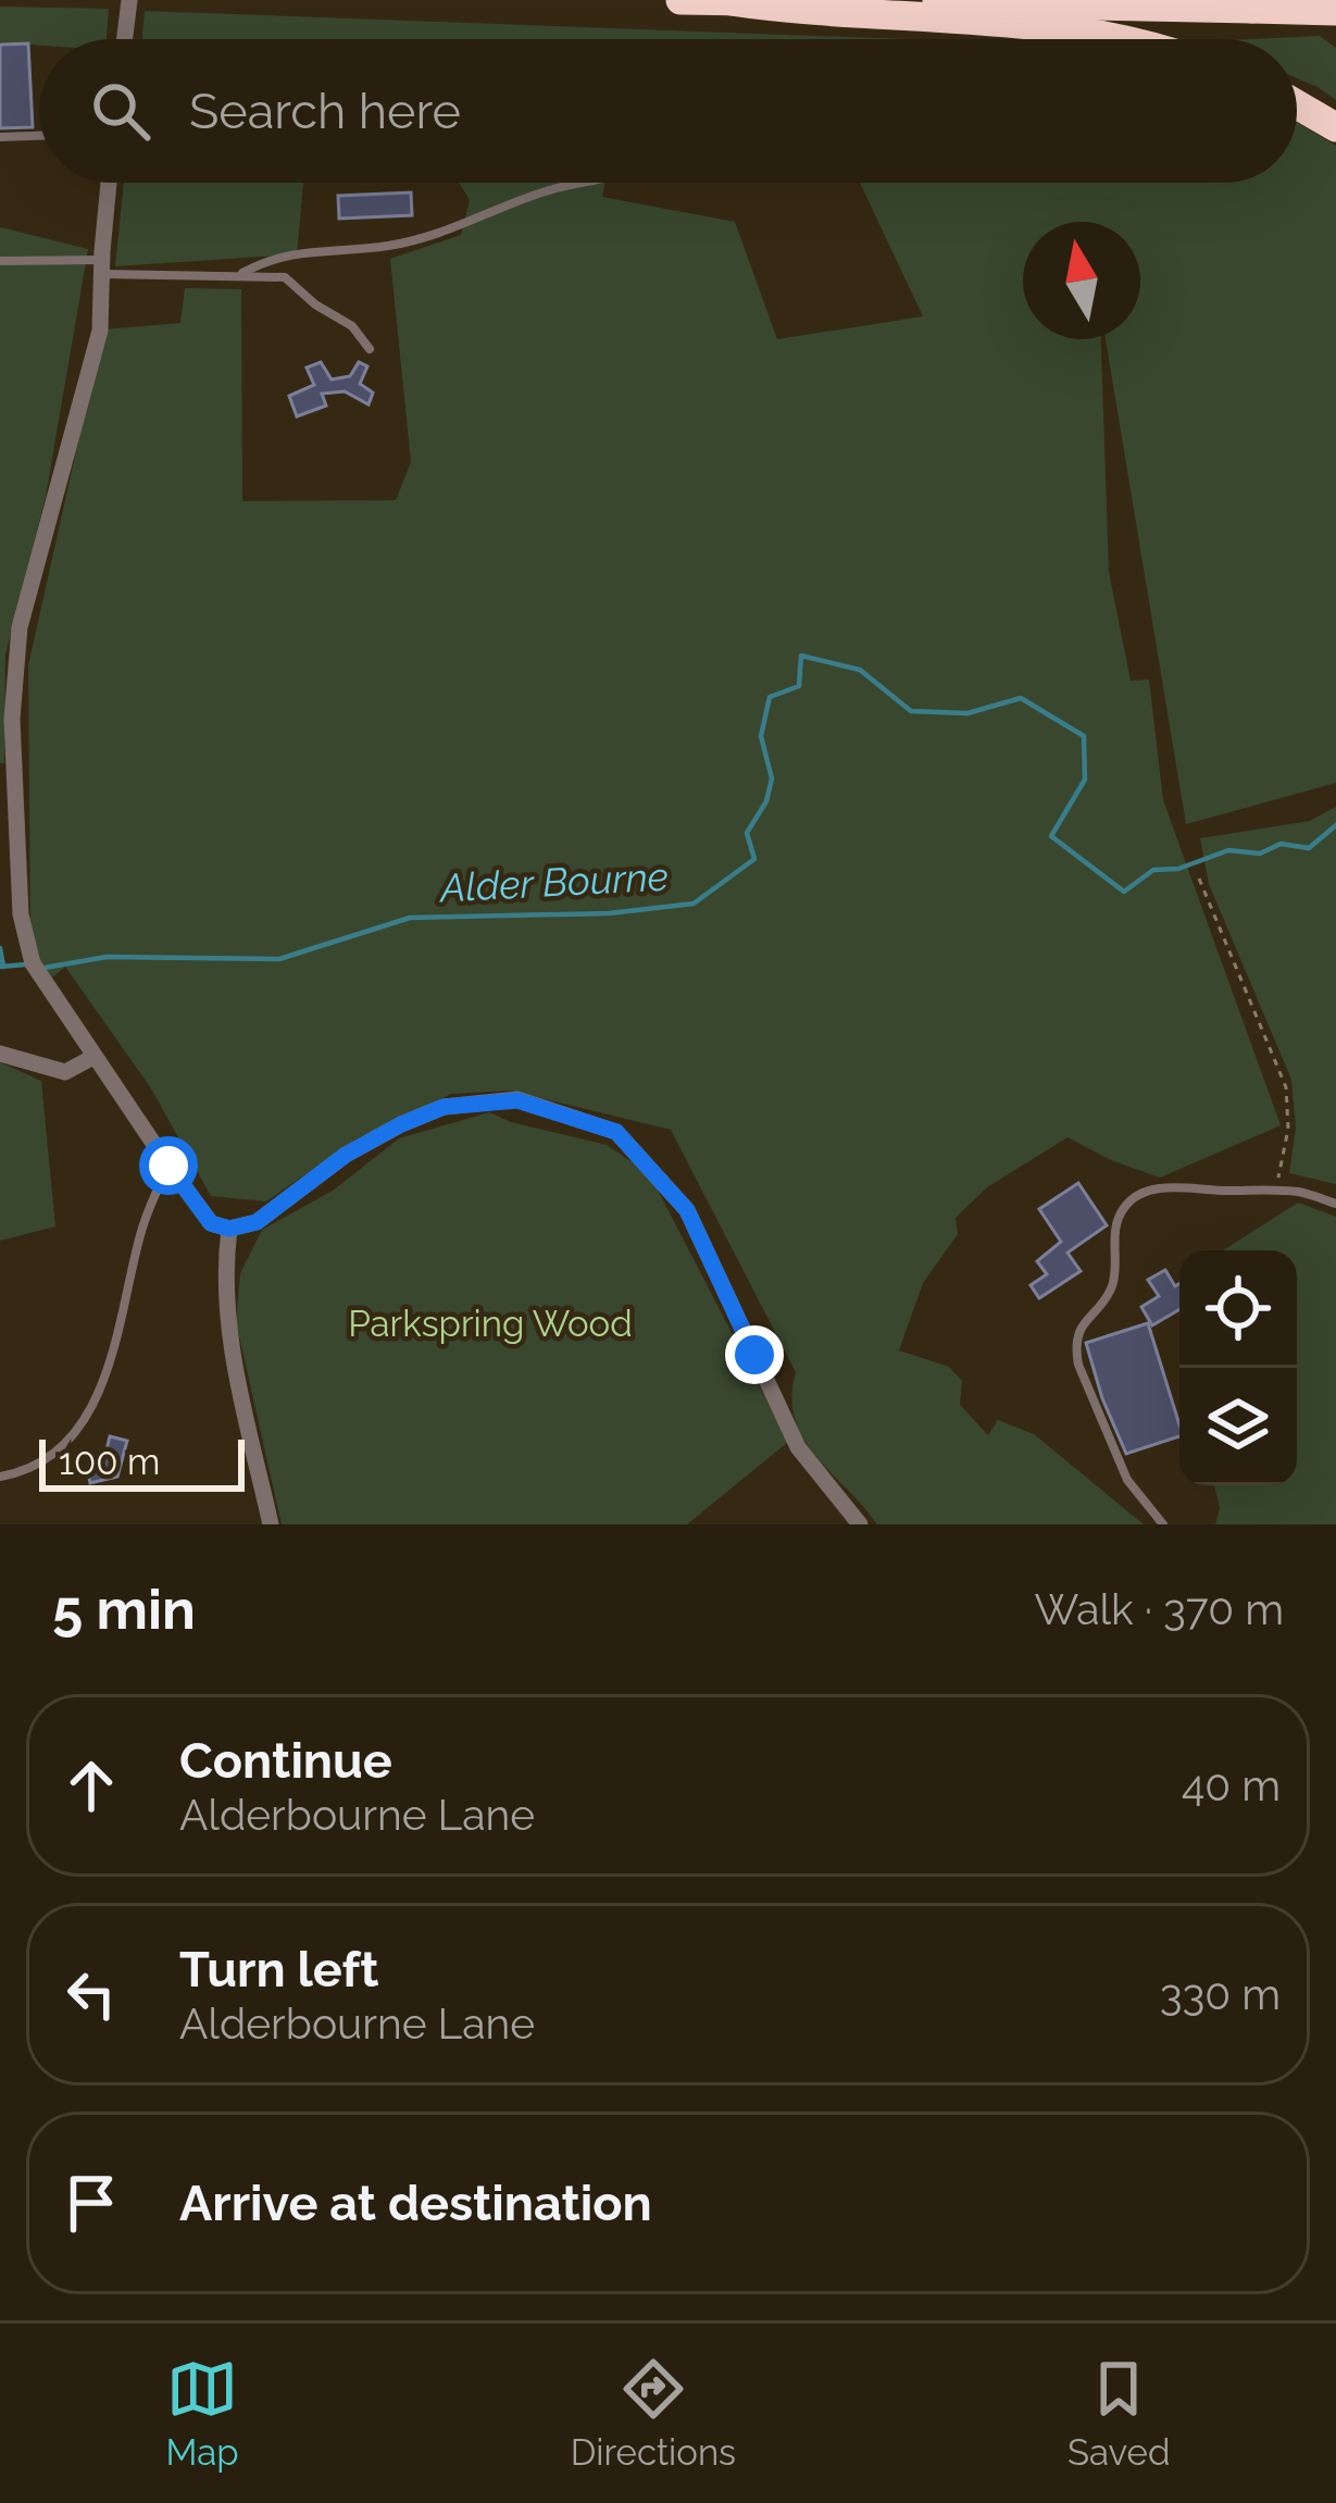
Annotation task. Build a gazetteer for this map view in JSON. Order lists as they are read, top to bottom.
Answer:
{
  "water": ["Alder Bourne"],
  "parks": ["Parkspring Wood"],
  "scale_bar": "100 m",
  "north": "top",
  "page": {
    "search": "Search here",
    "scale": "100 m",
    "heading": ["5 min", "Walk · 370 m"],
    "list": [
      ["Continue", "Alderbourne Lane", "40 m"],
      ["Turn left", "Alderbourne Lane", "330 m"],
      "Arrive at destination"
    ],
    "nav": ["Map", "Directions", "Saved"]
  }
}
